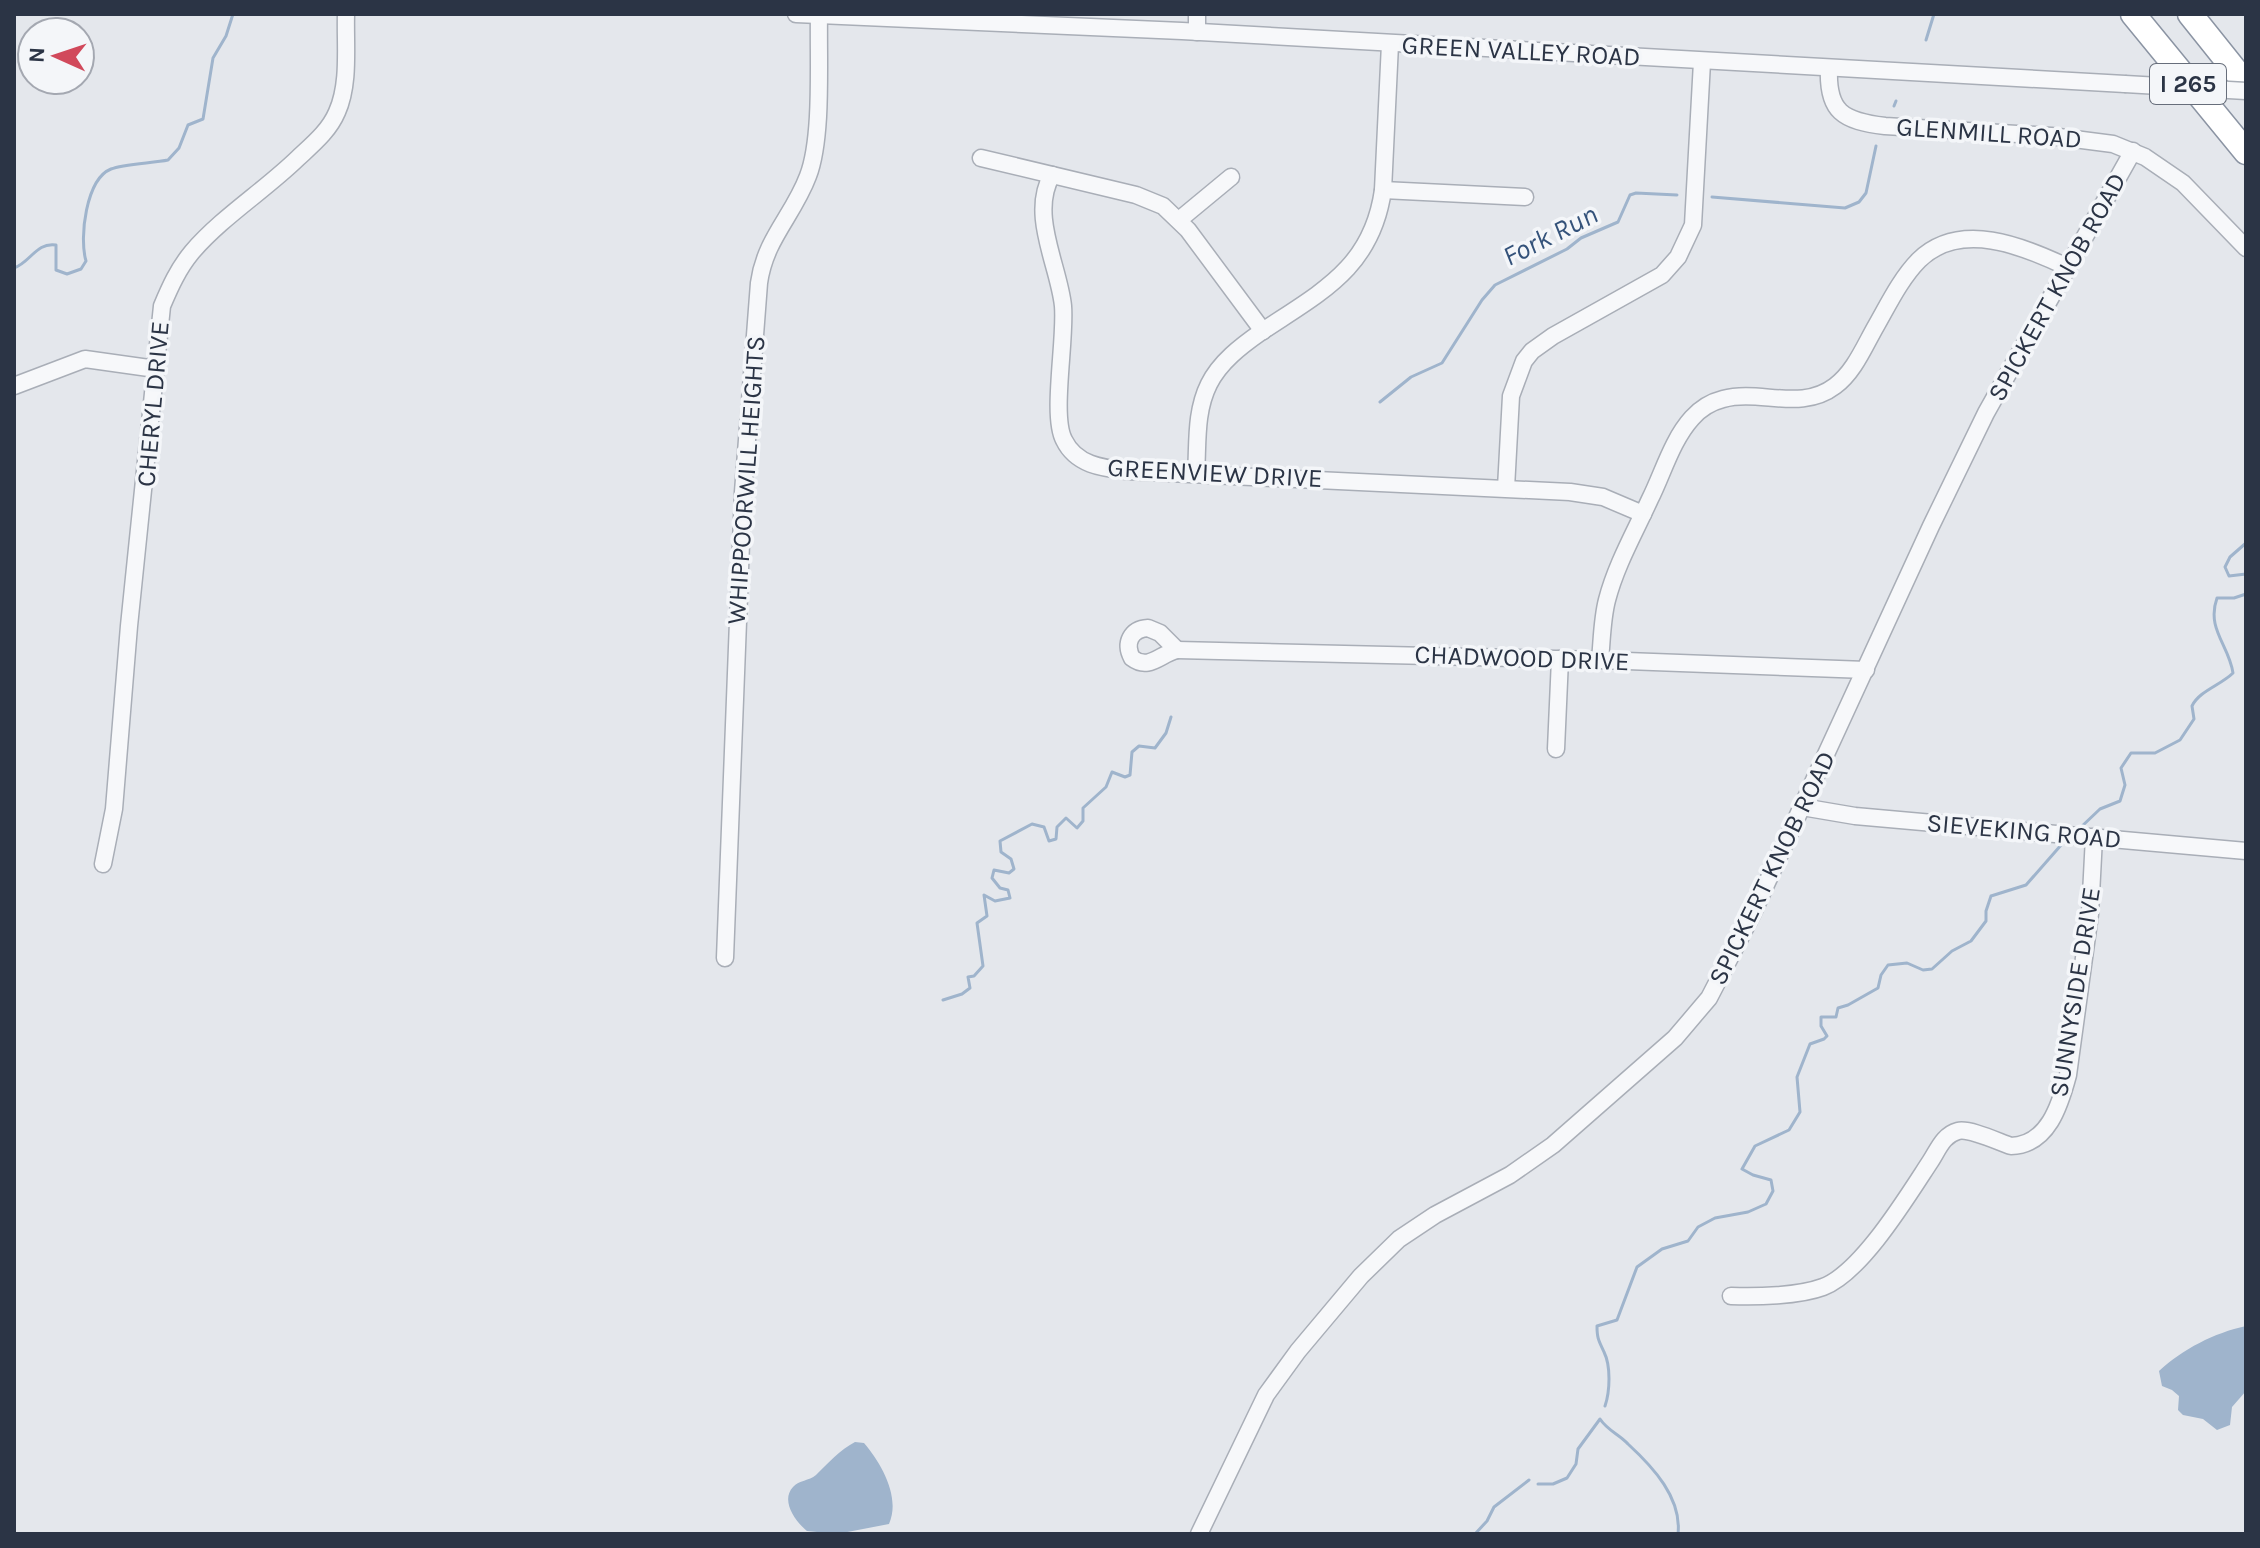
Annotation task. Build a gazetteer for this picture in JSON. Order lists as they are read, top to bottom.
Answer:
{
  "streets": {
    "highway": ["I 265"],
    "street": [
      "GREEN VALLEY ROAD",
      "GLENMILL ROAD",
      "SPICKERT KNOB ROAD",
      "CHERYL DRIVE",
      "GREENVIEW DRIVE",
      "WHIPPOORWILL HEIGHTS",
      "CHADWOOD DRIVE",
      "SIEVEKING ROAD",
      "SUNNYSIDE DRIVE"
    ]
  },
  "crossings": [
    ["GREEN VALLEY ROAD", "GLENMILL ROAD"],
    ["GREEN VALLEY ROAD", "WHIPPOORWILL HEIGHTS"],
    ["GLENMILL ROAD", "SPICKERT KNOB ROAD"],
    ["SPICKERT KNOB ROAD", "CHADWOOD DRIVE"],
    ["SPICKERT KNOB ROAD", "SIEVEKING ROAD"],
    ["SIEVEKING ROAD", "SUNNYSIDE DRIVE"]
  ],
  "water": ["Fork Run"],
  "north": "left"
}
